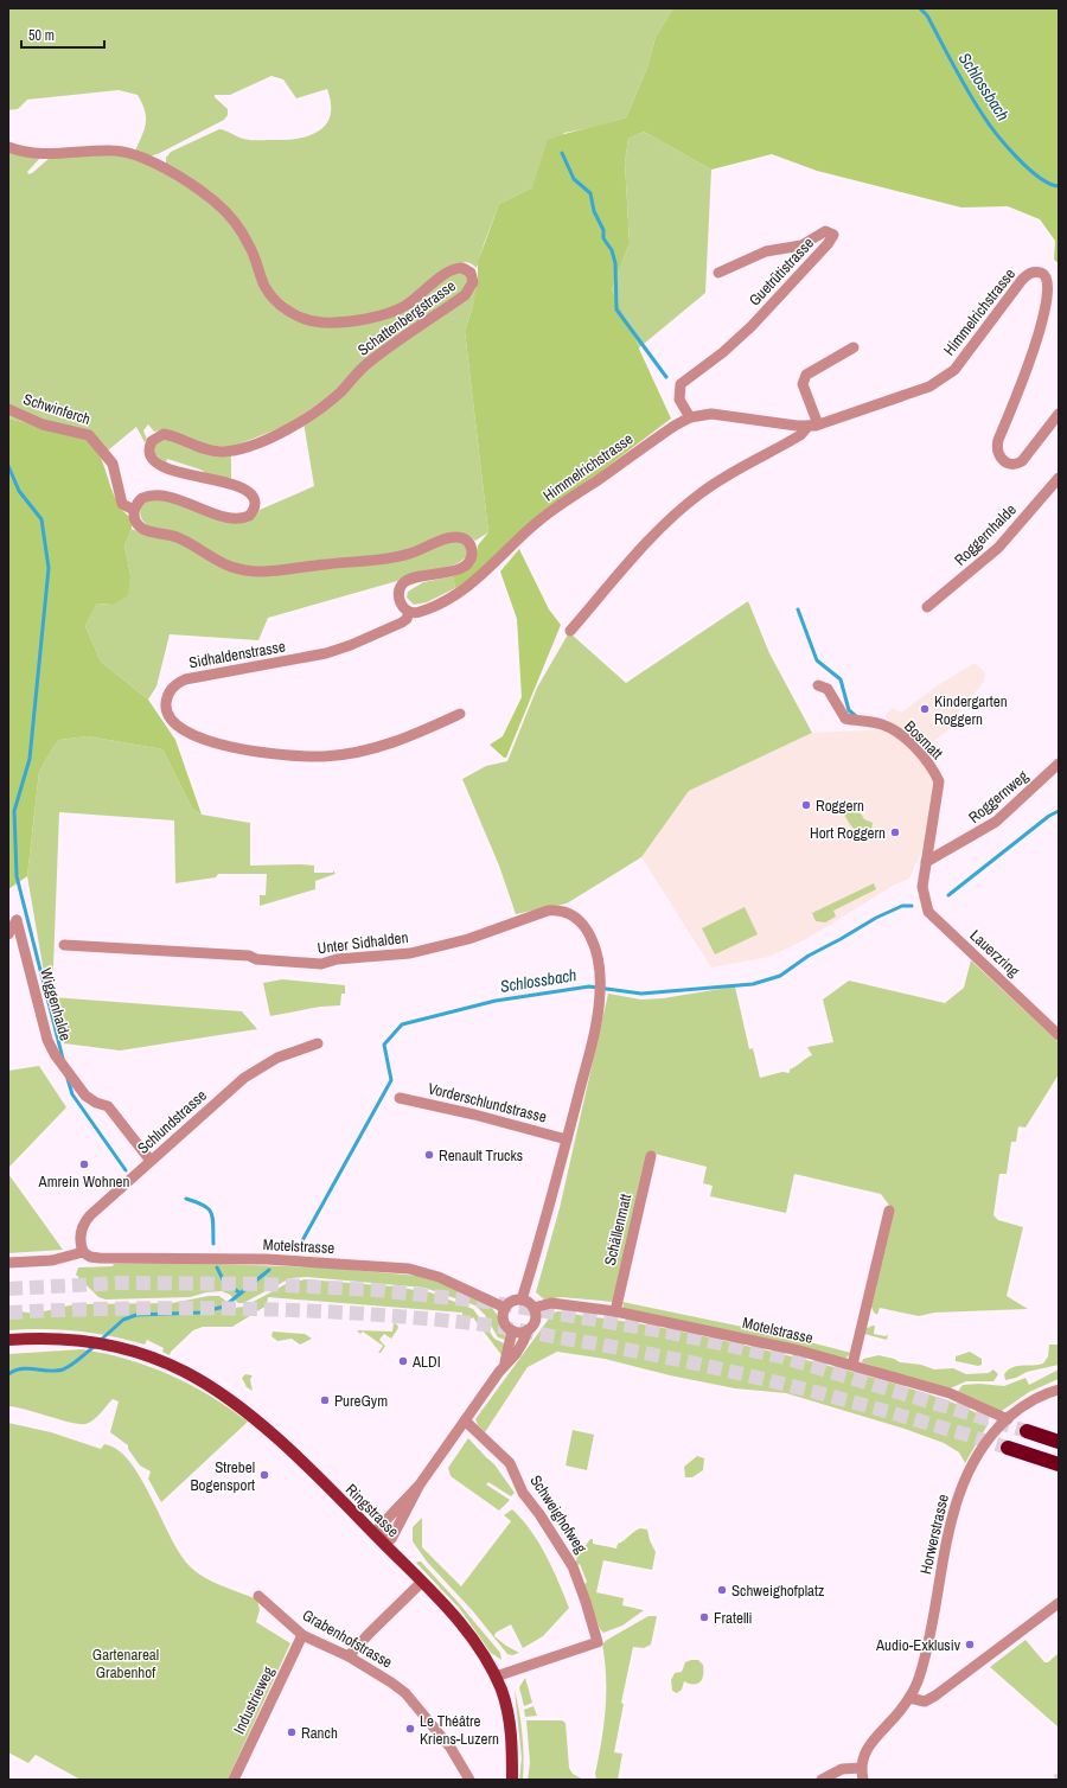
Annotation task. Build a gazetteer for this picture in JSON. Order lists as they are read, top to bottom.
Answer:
{
  "streets": {
    "main road": ["Ringstrasse"],
    "street": [
      "Guetrütistrasse",
      "Himmelrichstrasse",
      "Schattenbergstrasse",
      "Schwinferch",
      "Roggernhalde",
      "Sidhaldenstrasse",
      "Bosmatt",
      "Roggernweg",
      "Unter Sidhalden",
      "Lauerzring",
      "Wiggenhalde",
      "Vorderschlundstrasse",
      "Schlundstrasse",
      "Schällenmatt",
      "Motelstrasse",
      "Schweighofweg",
      "Horwerstrasse",
      "Grabenhofstrasse",
      "Industrieweg"
    ]
  },
  "crossings": [
    ["Guetrütistrasse", "Himmelrichstrasse"],
    ["Himmelrichstrasse", "Sidhaldenstrasse"],
    ["Schattenbergstrasse", "Schwinferch"],
    ["Bosmatt", "Roggernweg"],
    ["Bosmatt", "Lauerzring"],
    ["Roggernweg", "Lauerzring"],
    ["Unter Sidhalden", "Vorderschlundstrasse"],
    ["Wiggenhalde", "Schlundstrasse"],
    ["Schlundstrasse", "Motelstrasse"],
    ["Schällenmatt", "Motelstrasse"],
    ["Motelstrasse", "Horwerstrasse"],
    ["Ringstrasse", "Schweighofweg"],
    ["Grabenhofstrasse", "Industrieweg"]
  ],
  "water": ["Schlossbach"],
  "parks": ["Gartenareal Grabenhof"],
  "places": [
    "Kindergarten Roggern",
    "Roggern",
    "Hort Roggern",
    "Renault Trucks",
    "Amrein Wohnen",
    "ALDI",
    "PureGym",
    "Strebel Bogensport",
    "Schweighofplatz",
    "Fratelli",
    "Audio-Exklusiv",
    "Le Théâtre Kriens-Luzern",
    "Ranch"
  ],
  "scale_bar": "50 m"
}
